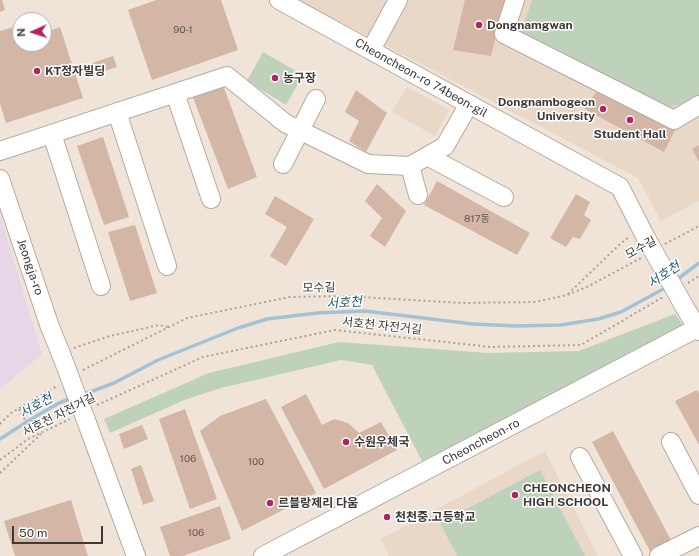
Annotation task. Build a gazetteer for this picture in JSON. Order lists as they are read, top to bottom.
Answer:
{
  "streets": {
    "street": ["Cheoncheon-ro 74beon-gil", "Jeongja-ro", "Cheoncheon-ro"],
    "path": ["모수길", "서호천 자전거길"]
  },
  "crossings": [
    ["Cheoncheon-ro 74beon-gil", "Cheoncheon-ro"],
    ["Jeongja-ro", "서호천 자전거길"]
  ],
  "water": ["서호천"],
  "places": [
    "Dongnamgwan",
    "KT정자빌딩",
    "농구장",
    "Dongnambogeon University",
    "Student Hall",
    "수원우체국",
    "CHEONCHEON HIGH SCHOOL",
    "르블랑제리 다움",
    "천천중.고등학교"
  ],
  "house_numbers": [
    "90-1",
    "817동",
    "106",
    "100",
    "106"
  ],
  "scale_bar": "50 m",
  "north": "left"
}
